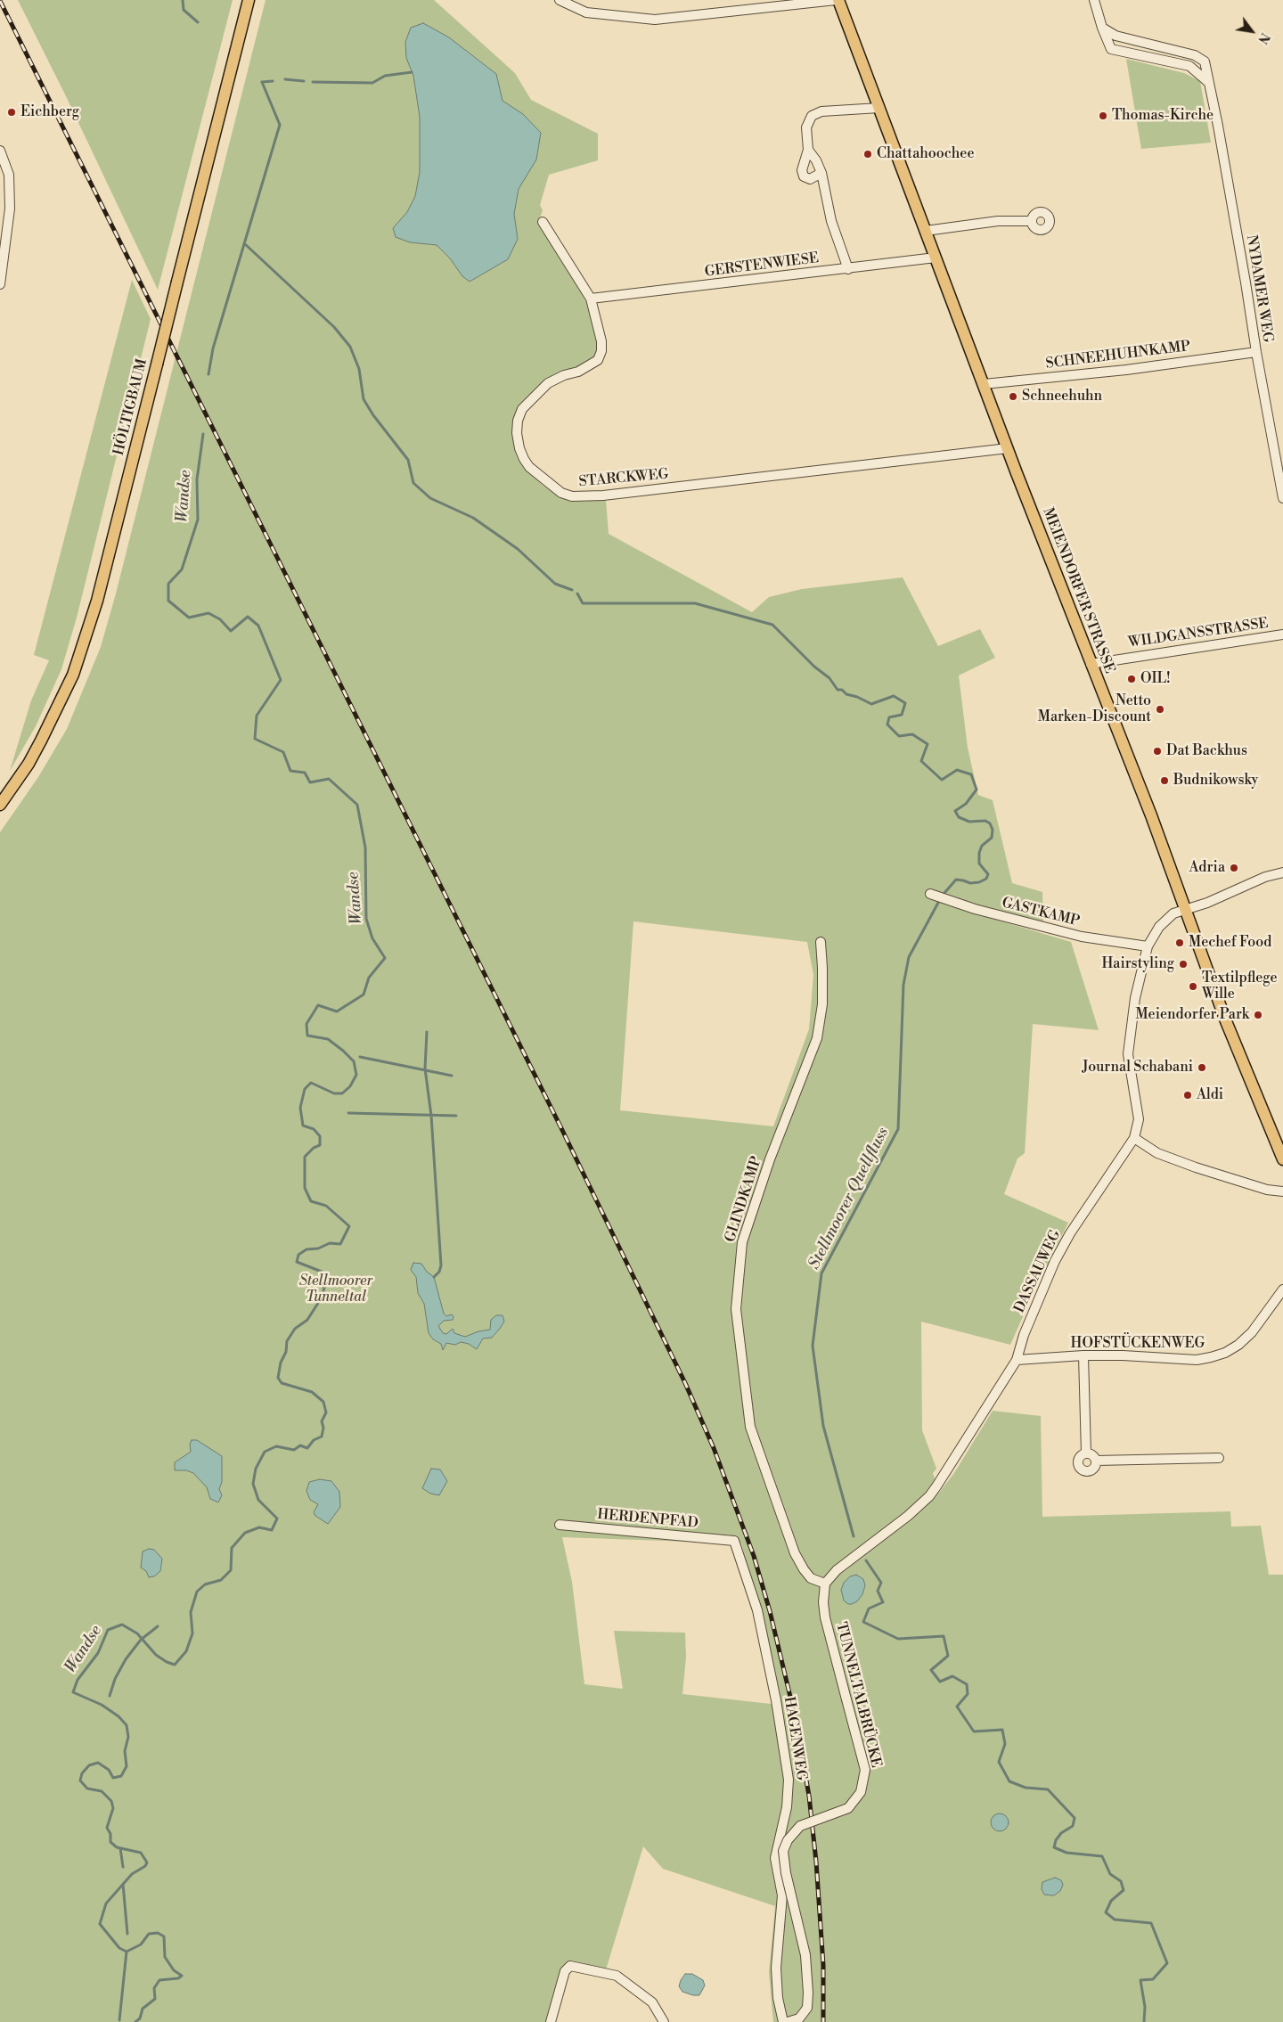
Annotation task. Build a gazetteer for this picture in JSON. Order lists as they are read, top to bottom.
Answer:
{
  "streets": {
    "main road": ["HÖLTIGBAUM", "MEIENDORFER STRASSE"],
    "street": [
      "GERSTENWIESE",
      "NYDAMER WEG",
      "SCHNEEHUHNKAMP",
      "STARCKWEG",
      "WILDGANSSTRASSE",
      "GASTKAMP",
      "GLINDKAMP",
      "DASSAUWEG",
      "HOFSTÜCKENWEG",
      "HERDENPFAD",
      "TUNNELTALBRÜCKE",
      "HAGENWEG"
    ]
  },
  "crossings": [
    ["GERSTENWIESE", "STARCKWEG"],
    ["GERSTENWIESE", "MEIENDORFER STRASSE"],
    ["NYDAMER WEG", "SCHNEEHUHNKAMP"],
    ["SCHNEEHUHNKAMP", "MEIENDORFER STRASSE"],
    ["STARCKWEG", "MEIENDORFER STRASSE"],
    ["MEIENDORFER STRASSE", "WILDGANSSTRASSE"],
    ["MEIENDORFER STRASSE", "DASSAUWEG"],
    ["GASTKAMP", "DASSAUWEG"],
    ["GLINDKAMP", "DASSAUWEG"],
    ["GLINDKAMP", "TUNNELTALBRÜCKE"],
    ["DASSAUWEG", "HOFSTÜCKENWEG"],
    ["DASSAUWEG", "TUNNELTALBRÜCKE"],
    ["HERDENPFAD", "HAGENWEG"]
  ],
  "water": ["Wandse", "Stellmoorer Quellfluss"],
  "parks": ["Stellmoorer Tunneltal"],
  "places": [
    "Eichberg",
    "Thomas-Kirche",
    "Chattahoochee",
    "Schneehuhn",
    "OIL!",
    "Netto Marken-Discount",
    "Dat Backhus",
    "Budnikowsky",
    "Adria",
    "Mechef Food",
    "Hairstyling",
    "Textilpflege Wille",
    "Meiendorfer Park",
    "Journal Schabani",
    "Aldi"
  ],
  "north": "bottom right"
}
